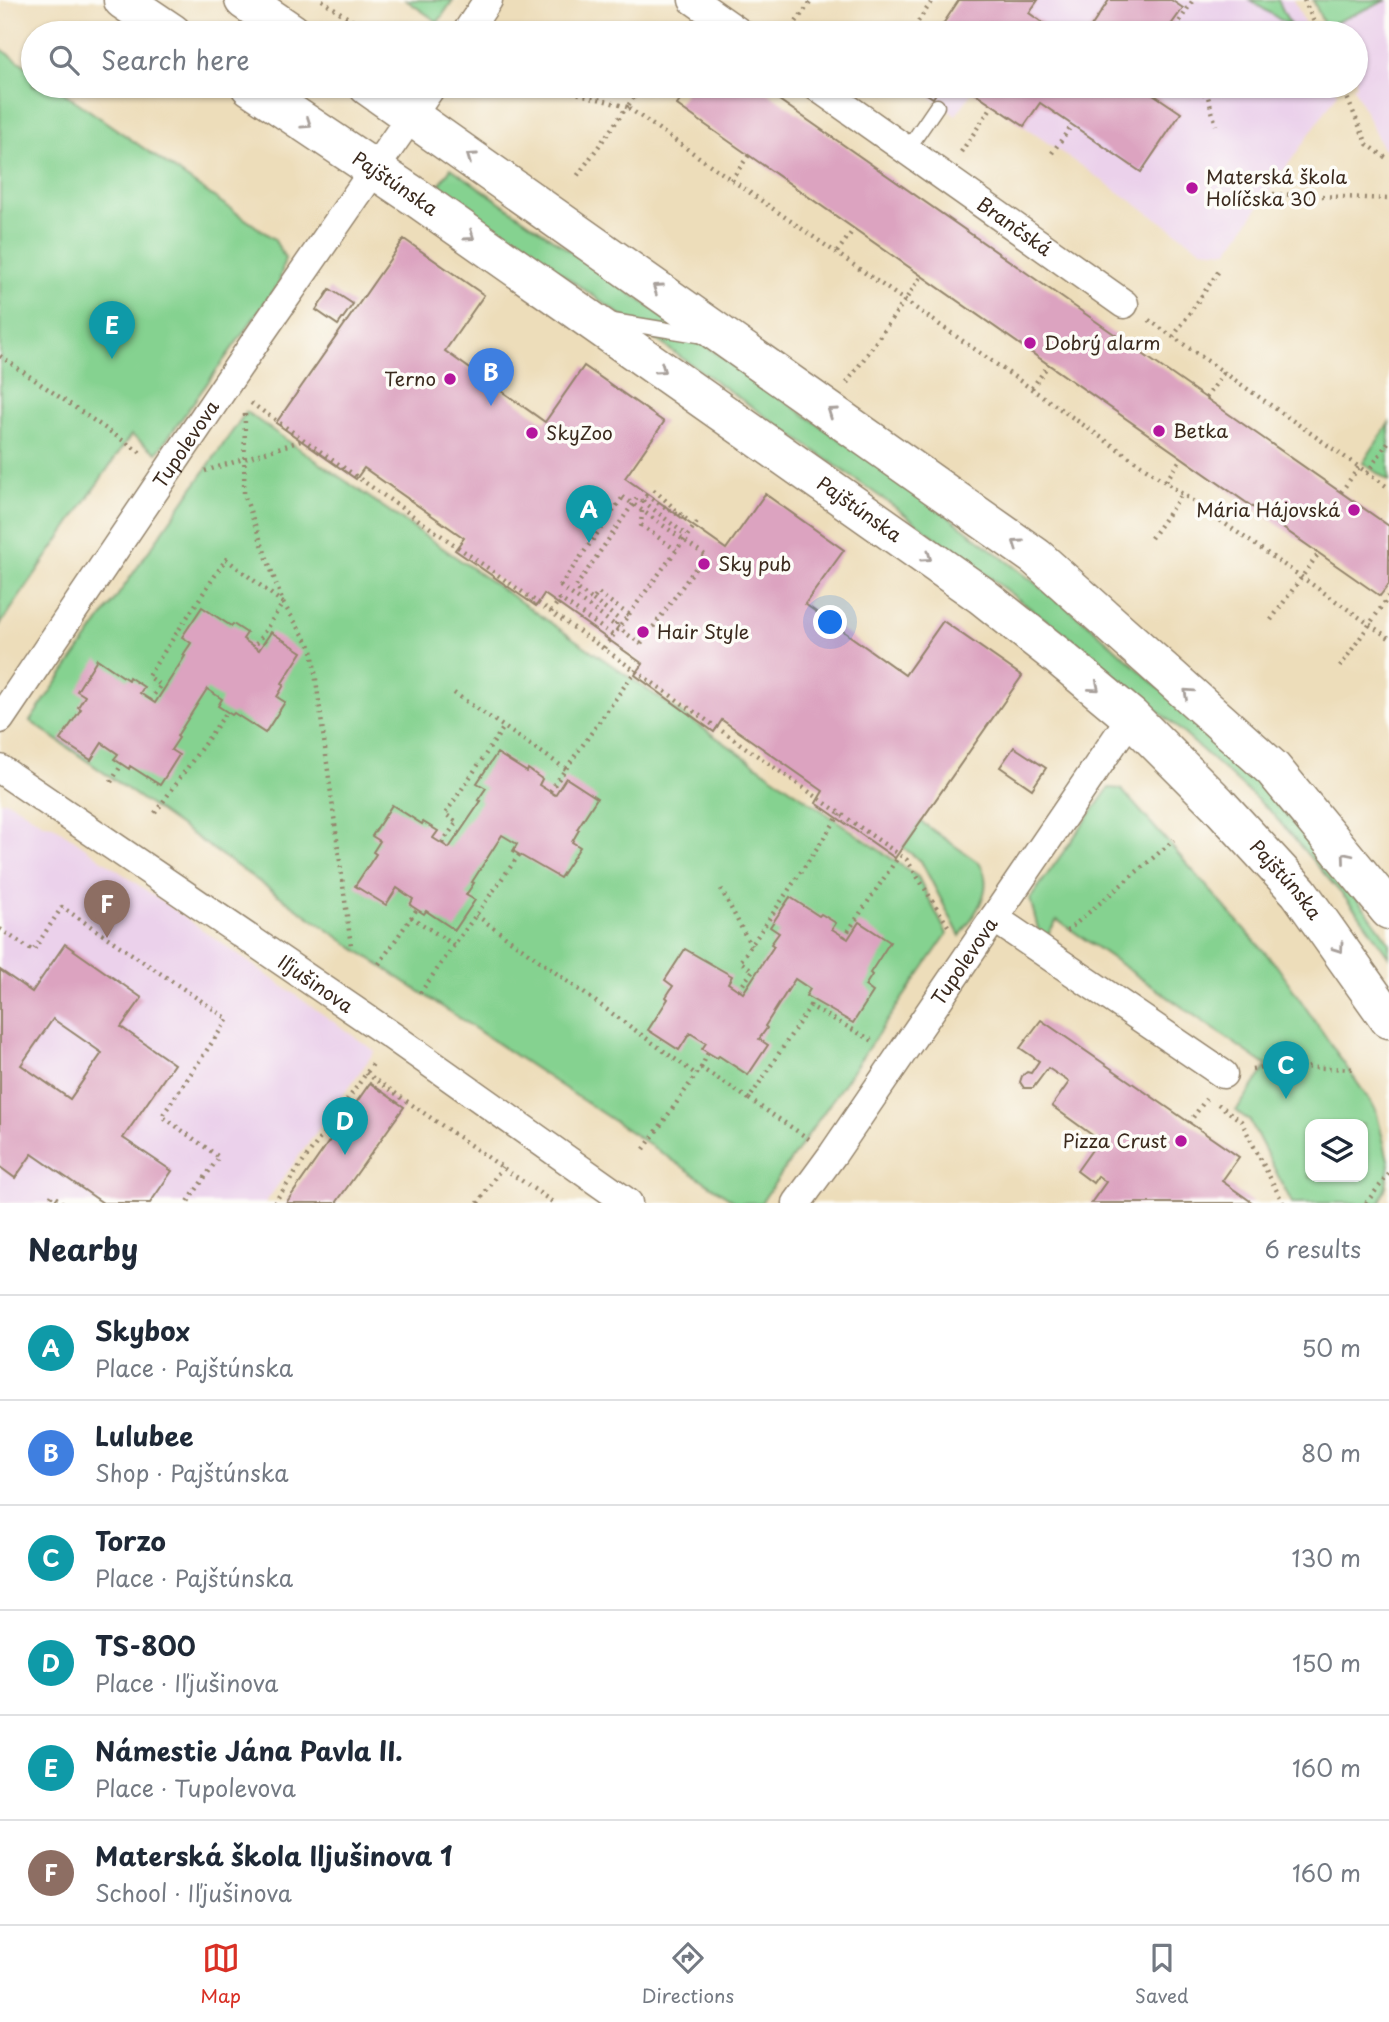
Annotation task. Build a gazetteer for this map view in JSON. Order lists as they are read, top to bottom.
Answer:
{
  "streets": {
    "main road": ["Pajštúnska"],
    "street": ["Brančská", "Tupolevova", "Iľjušinova"]
  },
  "crossings": [
    ["Pajštúnska", "Tupolevova"]
  ],
  "places": [
    "Materská škola Holíčska 30",
    "Dobrý alarm",
    "Terno",
    "Betka",
    "SkyZoo",
    "Mária Hájovská",
    "Sky pub",
    "Hair Style",
    "Pizza Crust"
  ],
  "page": {
    "search": "Search here",
    "pins": [
      "E",
      "B",
      "A",
      "F",
      "C",
      "D"
    ],
    "heading": ["Nearby", "6 results"],
    "list": [
      {
        "mark": "A",
        "name": "Skybox",
        "note": "Place · Pajštúnska",
        "value": "50 m"
      },
      {
        "mark": "B",
        "name": "Lulubee",
        "note": "Shop · Pajštúnska",
        "value": "80 m"
      },
      {
        "mark": "C",
        "name": "Torzo",
        "note": "Place · Pajštúnska",
        "value": "130 m"
      },
      {
        "mark": "D",
        "name": "TS-800",
        "note": "Place · Iľjušinova",
        "value": "150 m"
      },
      {
        "mark": "E",
        "name": "Námestie Jána Pavla II.",
        "note": "Place · Tupolevova",
        "value": "160 m"
      },
      {
        "mark": "F",
        "name": "Materská škola Iljušinova 1",
        "note": "School · Iľjušinova",
        "value": "160 m"
      }
    ],
    "nav": ["Map", "Directions", "Saved"]
  }
}
